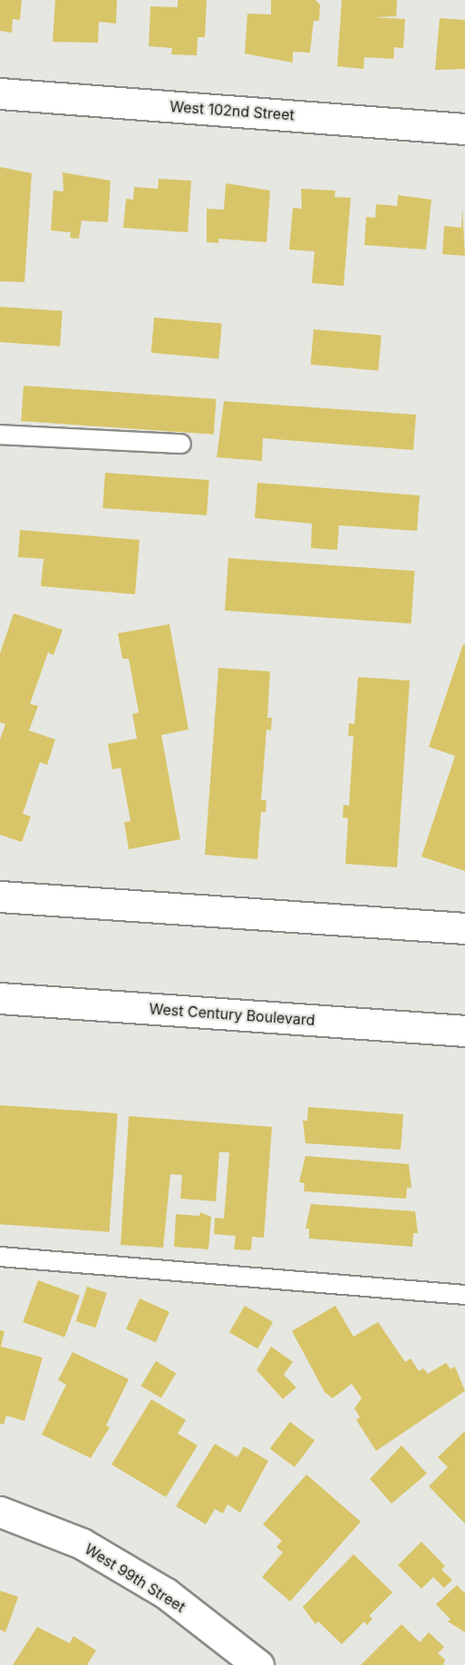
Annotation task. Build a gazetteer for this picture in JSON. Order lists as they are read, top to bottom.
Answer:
{
  "streets": {
    "street": ["West 102nd Street", "West Century Boulevard", "West 99th Street"]
  }
}
